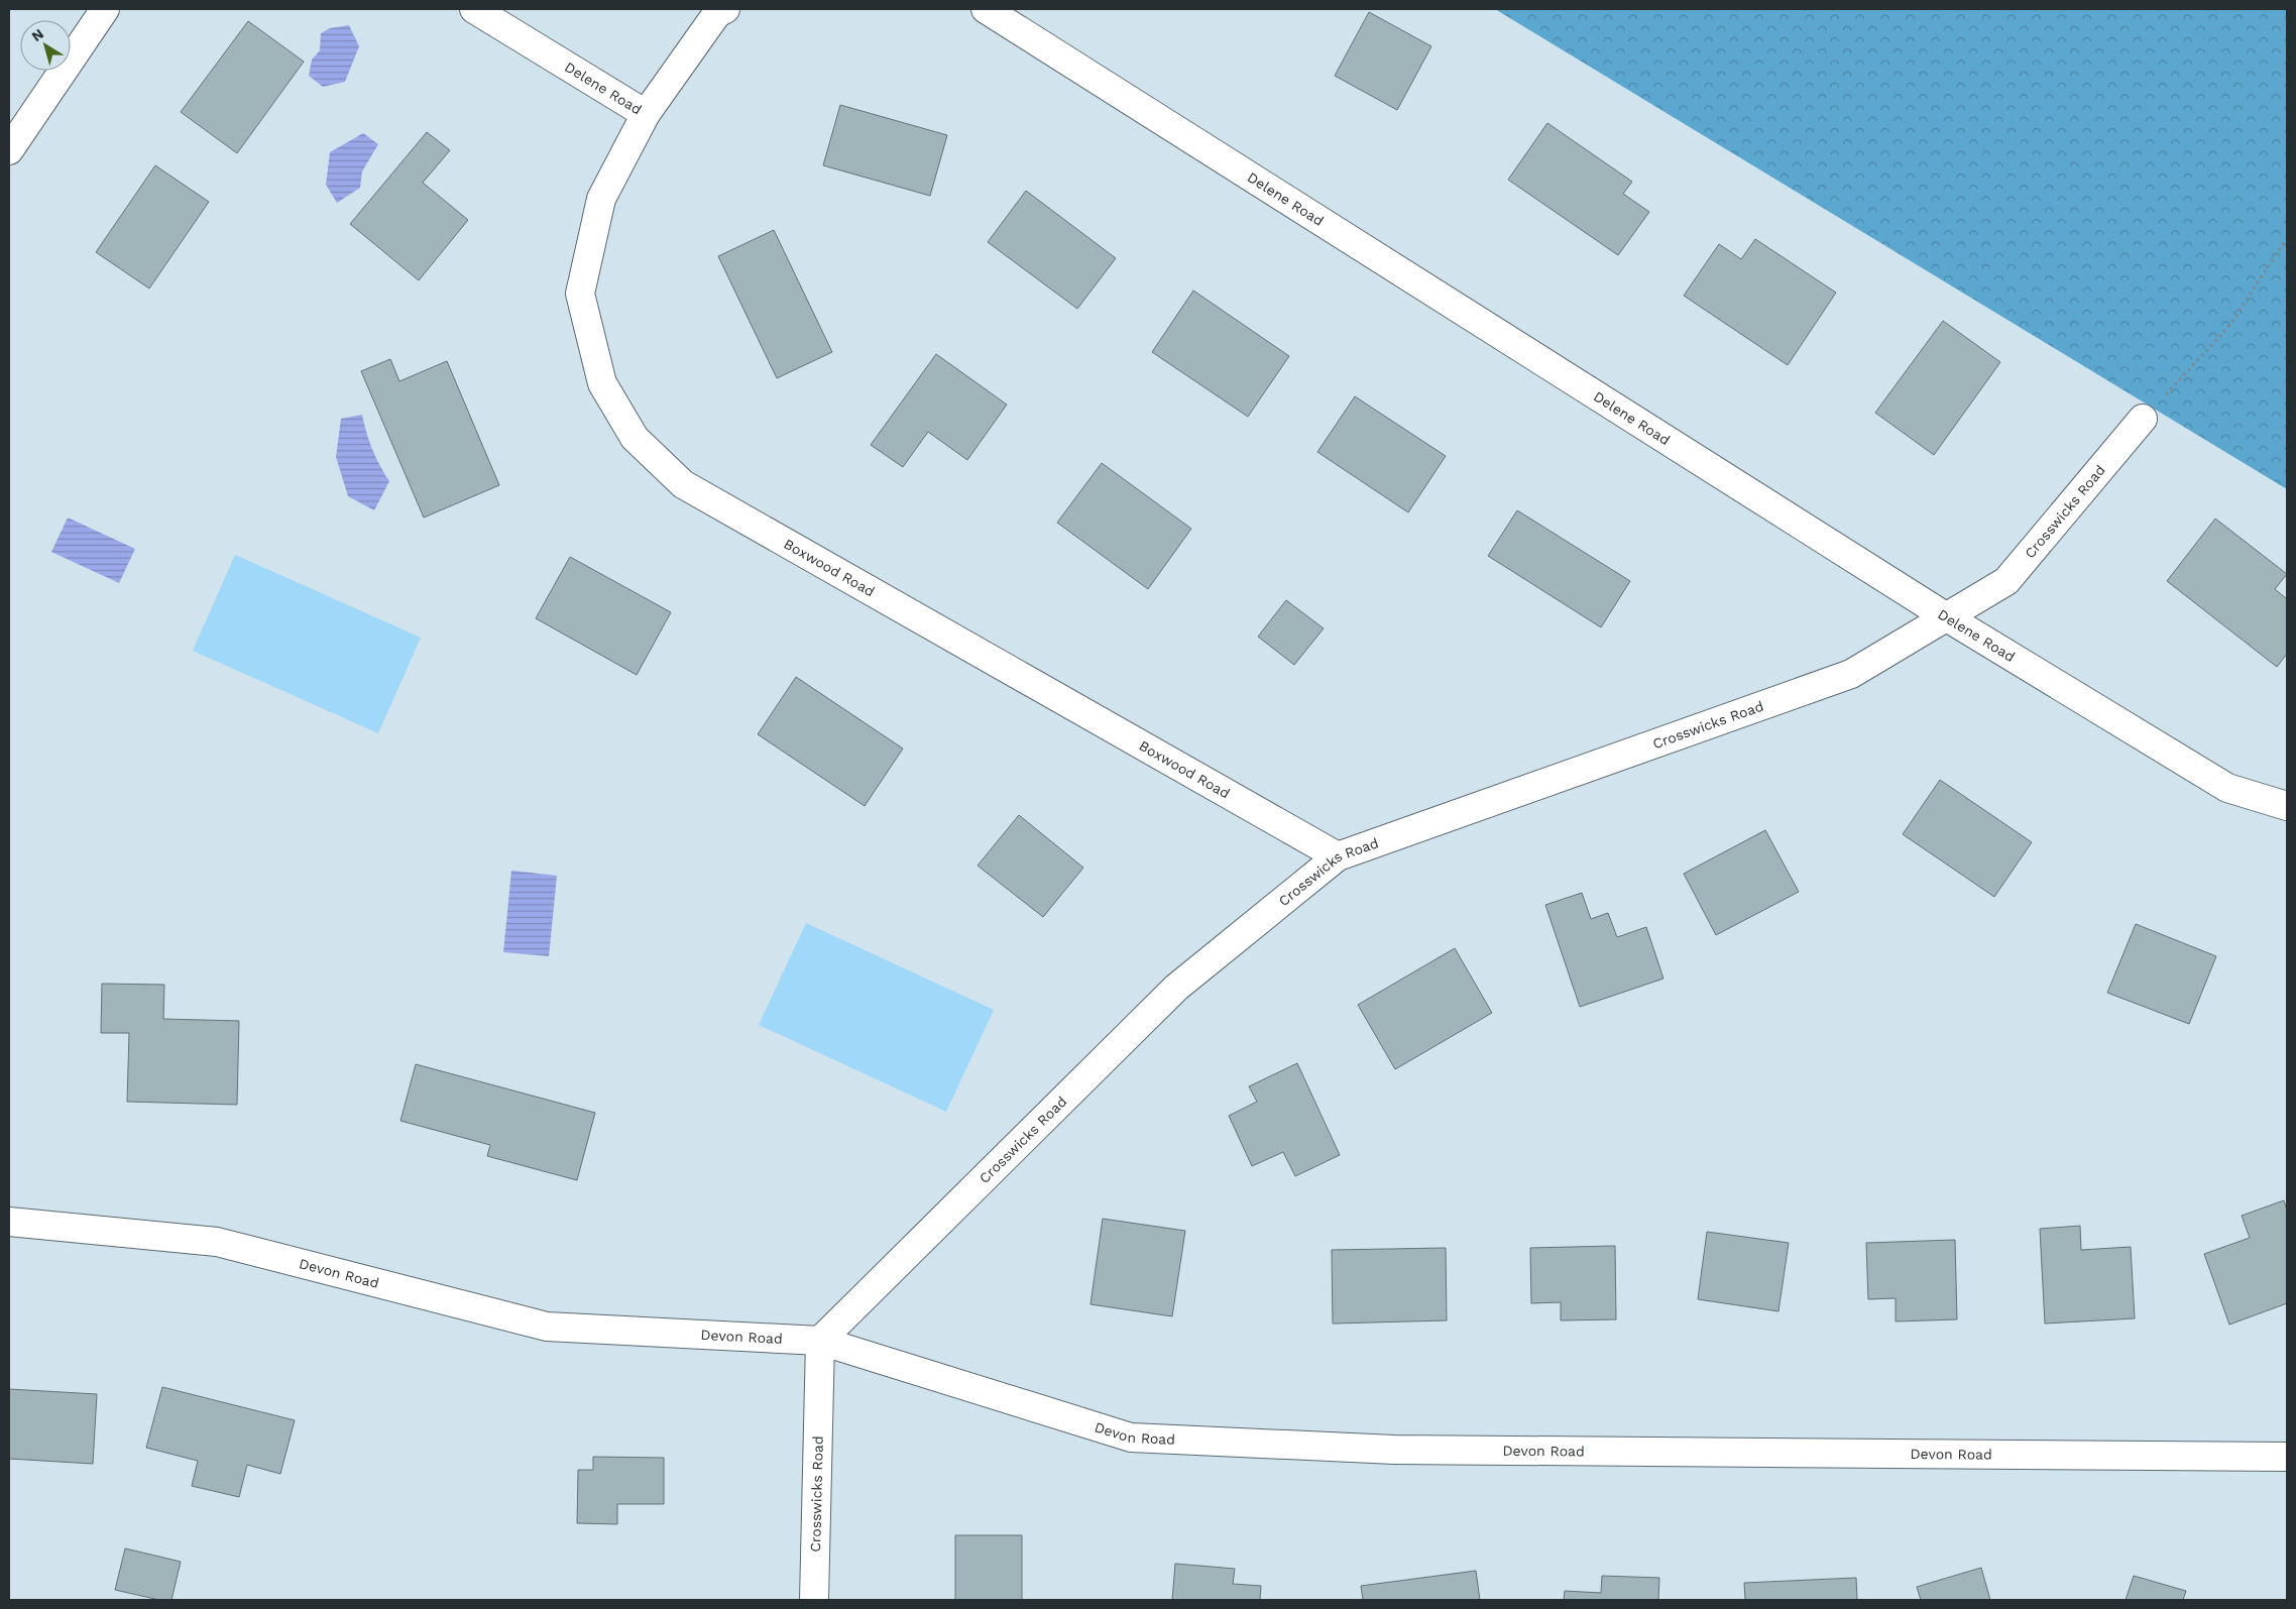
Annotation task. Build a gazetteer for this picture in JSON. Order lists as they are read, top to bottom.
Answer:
{
  "streets": {
    "street": [
      "Delene Road",
      "Crosswicks Road",
      "Boxwood Road",
      "Devon Road"
    ]
  },
  "crossings": [
    ["Delene Road", "Crosswicks Road"],
    ["Delene Road", "Boxwood Road"],
    ["Crosswicks Road", "Boxwood Road"],
    ["Crosswicks Road", "Devon Road"]
  ],
  "north": "top left"
}
